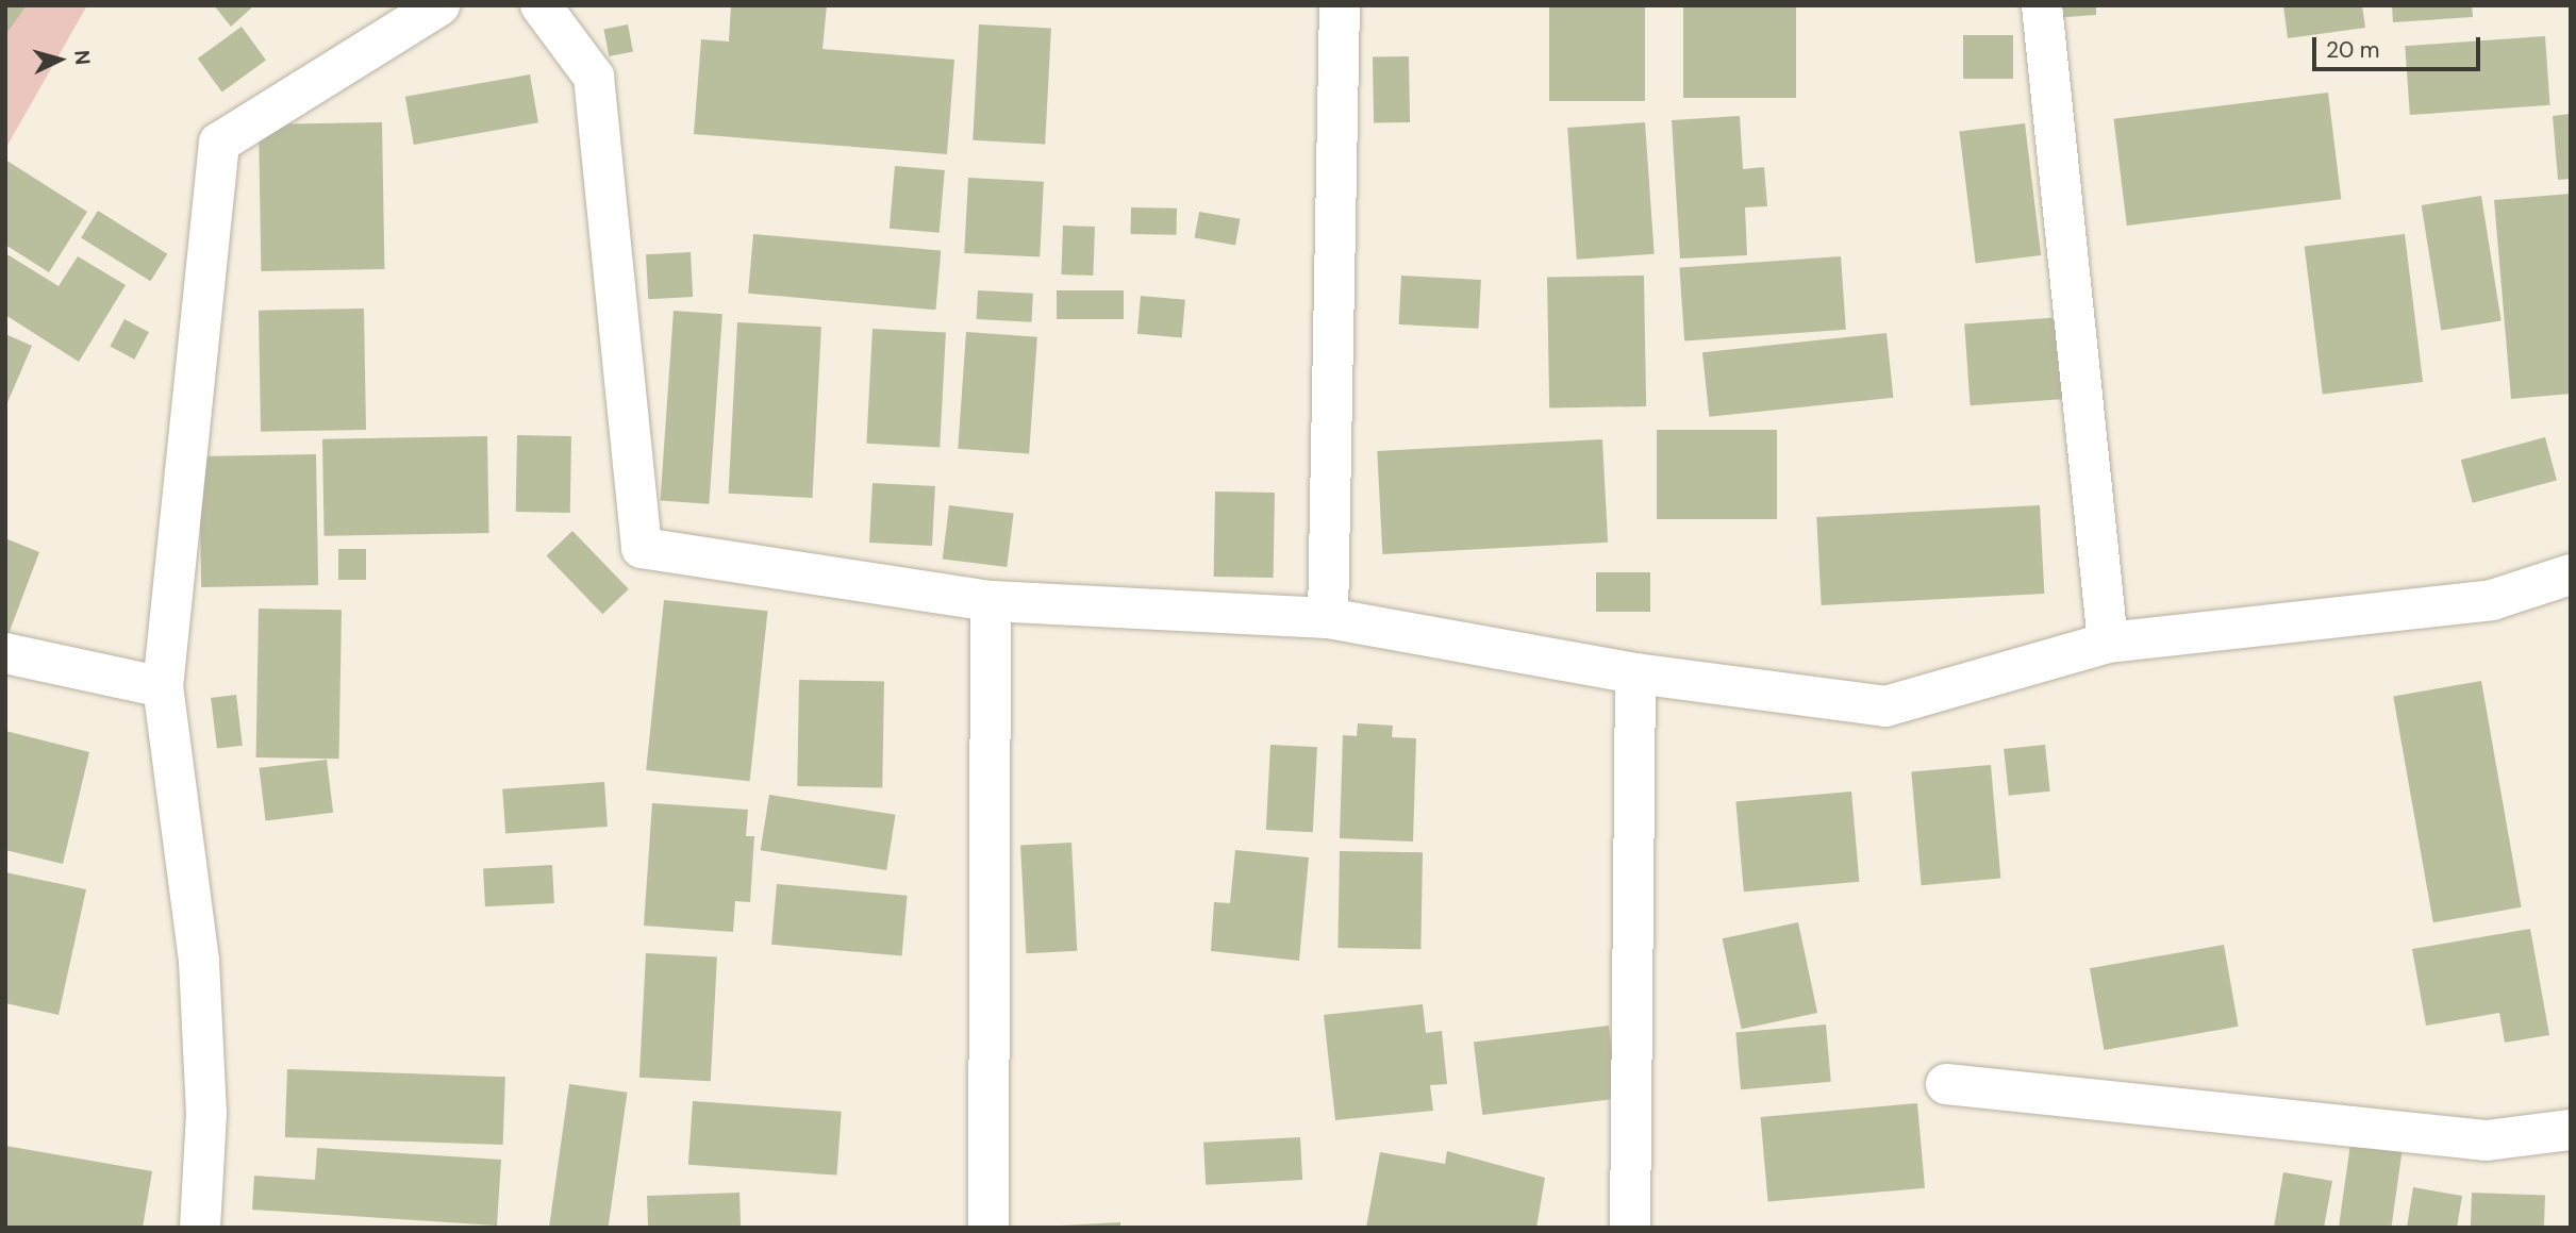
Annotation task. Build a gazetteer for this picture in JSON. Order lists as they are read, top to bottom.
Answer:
{
  "scale_bar": "20 m",
  "north": "right"
}
